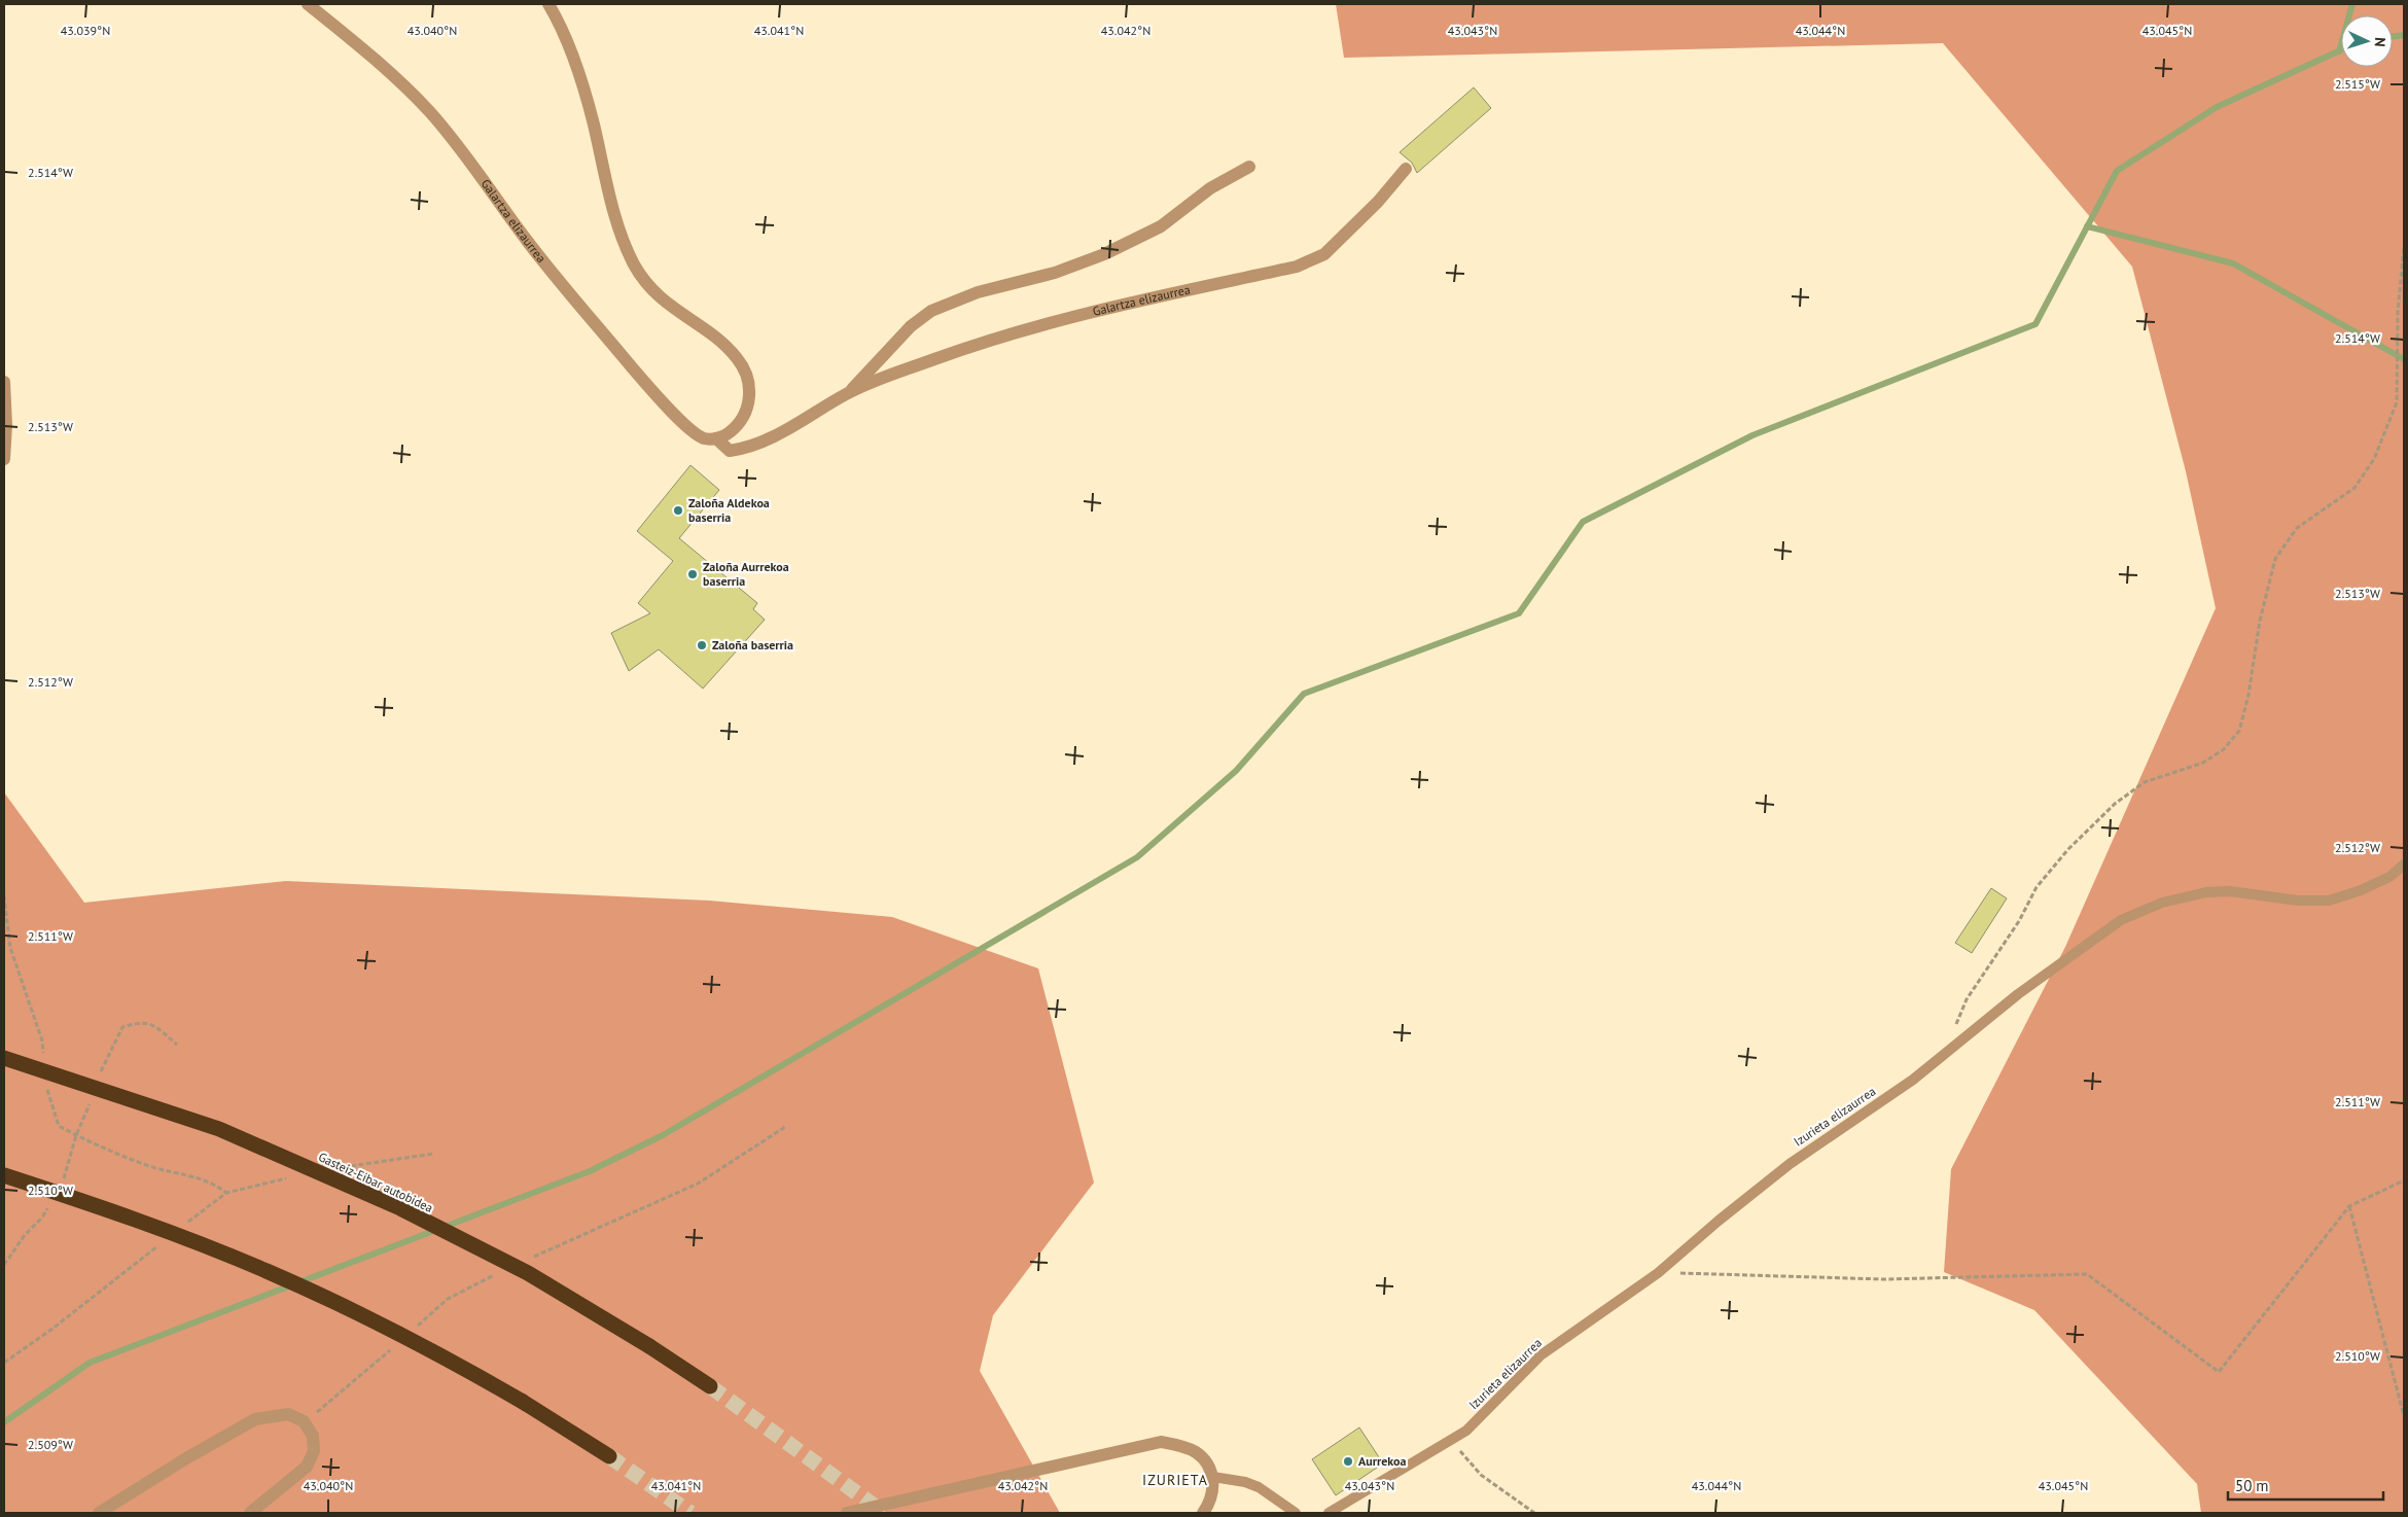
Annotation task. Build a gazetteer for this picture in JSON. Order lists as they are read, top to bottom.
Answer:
{
  "streets": {
    "highway": ["Gasteiz-Eibar autobidea"],
    "street": ["Galartza elizaurrea"],
    "lane": ["Izurieta elizaurrea"]
  },
  "districts": ["IZURIETA"],
  "places": [
    "Zaloña Aldekoa baserria",
    "Zaloña Aurrekoa baserria",
    "Zaloña baserria",
    "Aurrekoa"
  ],
  "scale_bar": "50 m",
  "north": "right",
  "coordinates": [
    "43.039°N",
    "43.040°N",
    "43.041°N",
    "43.042°N",
    "43.043°N",
    "43.044°N",
    "43.045°N",
    "2.515°W",
    "2.514°W",
    "2.513°W",
    "2.512°W",
    "2.511°W",
    "2.510°W",
    "2.509°W"
  ]
}
